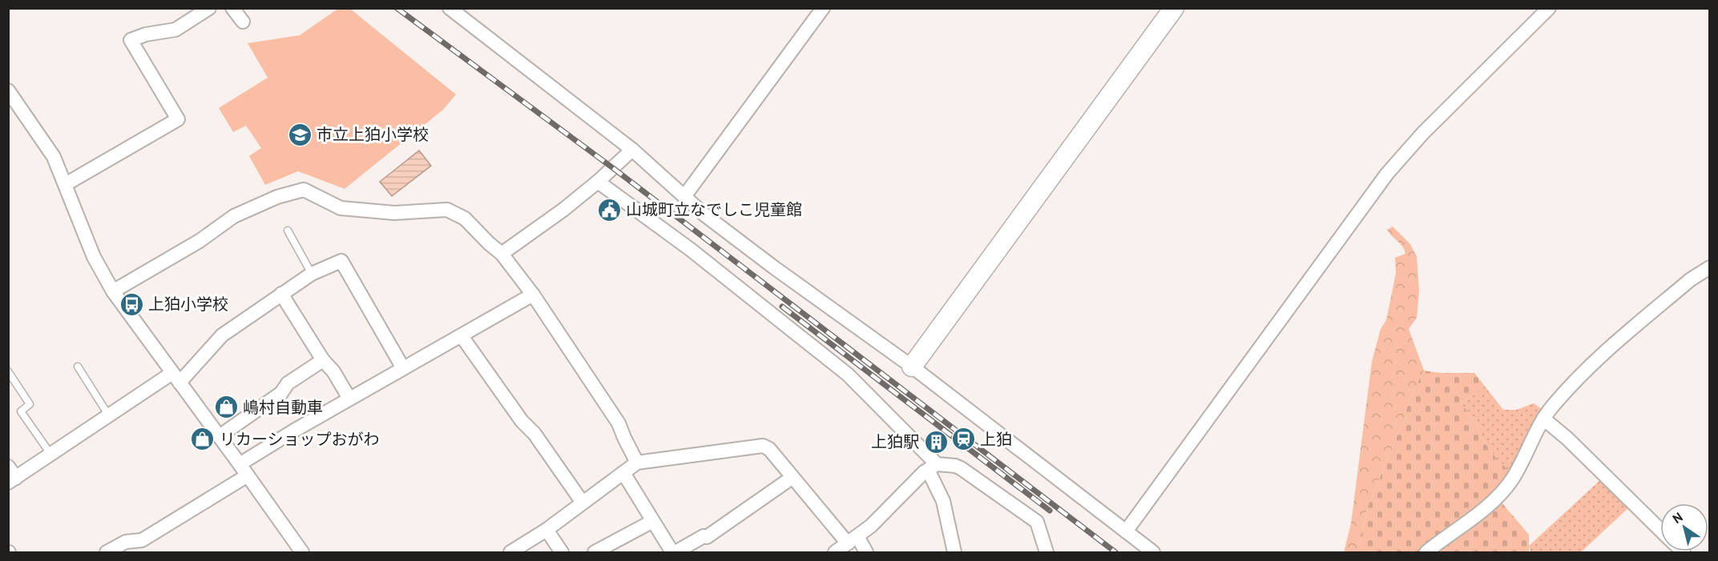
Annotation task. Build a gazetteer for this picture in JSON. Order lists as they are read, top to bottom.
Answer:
{
  "places": {
    "school or university": ["市立上狛小学校"],
    "public building": ["山城町立なでしこ児童館"],
    "bus stop": ["上狛小学校"],
    "shop": ["嶋村自動車", "リカーショップおがわ"],
    "station": ["上狛"],
    "building": ["上狛駅"]
  },
  "north": "top left"
}
